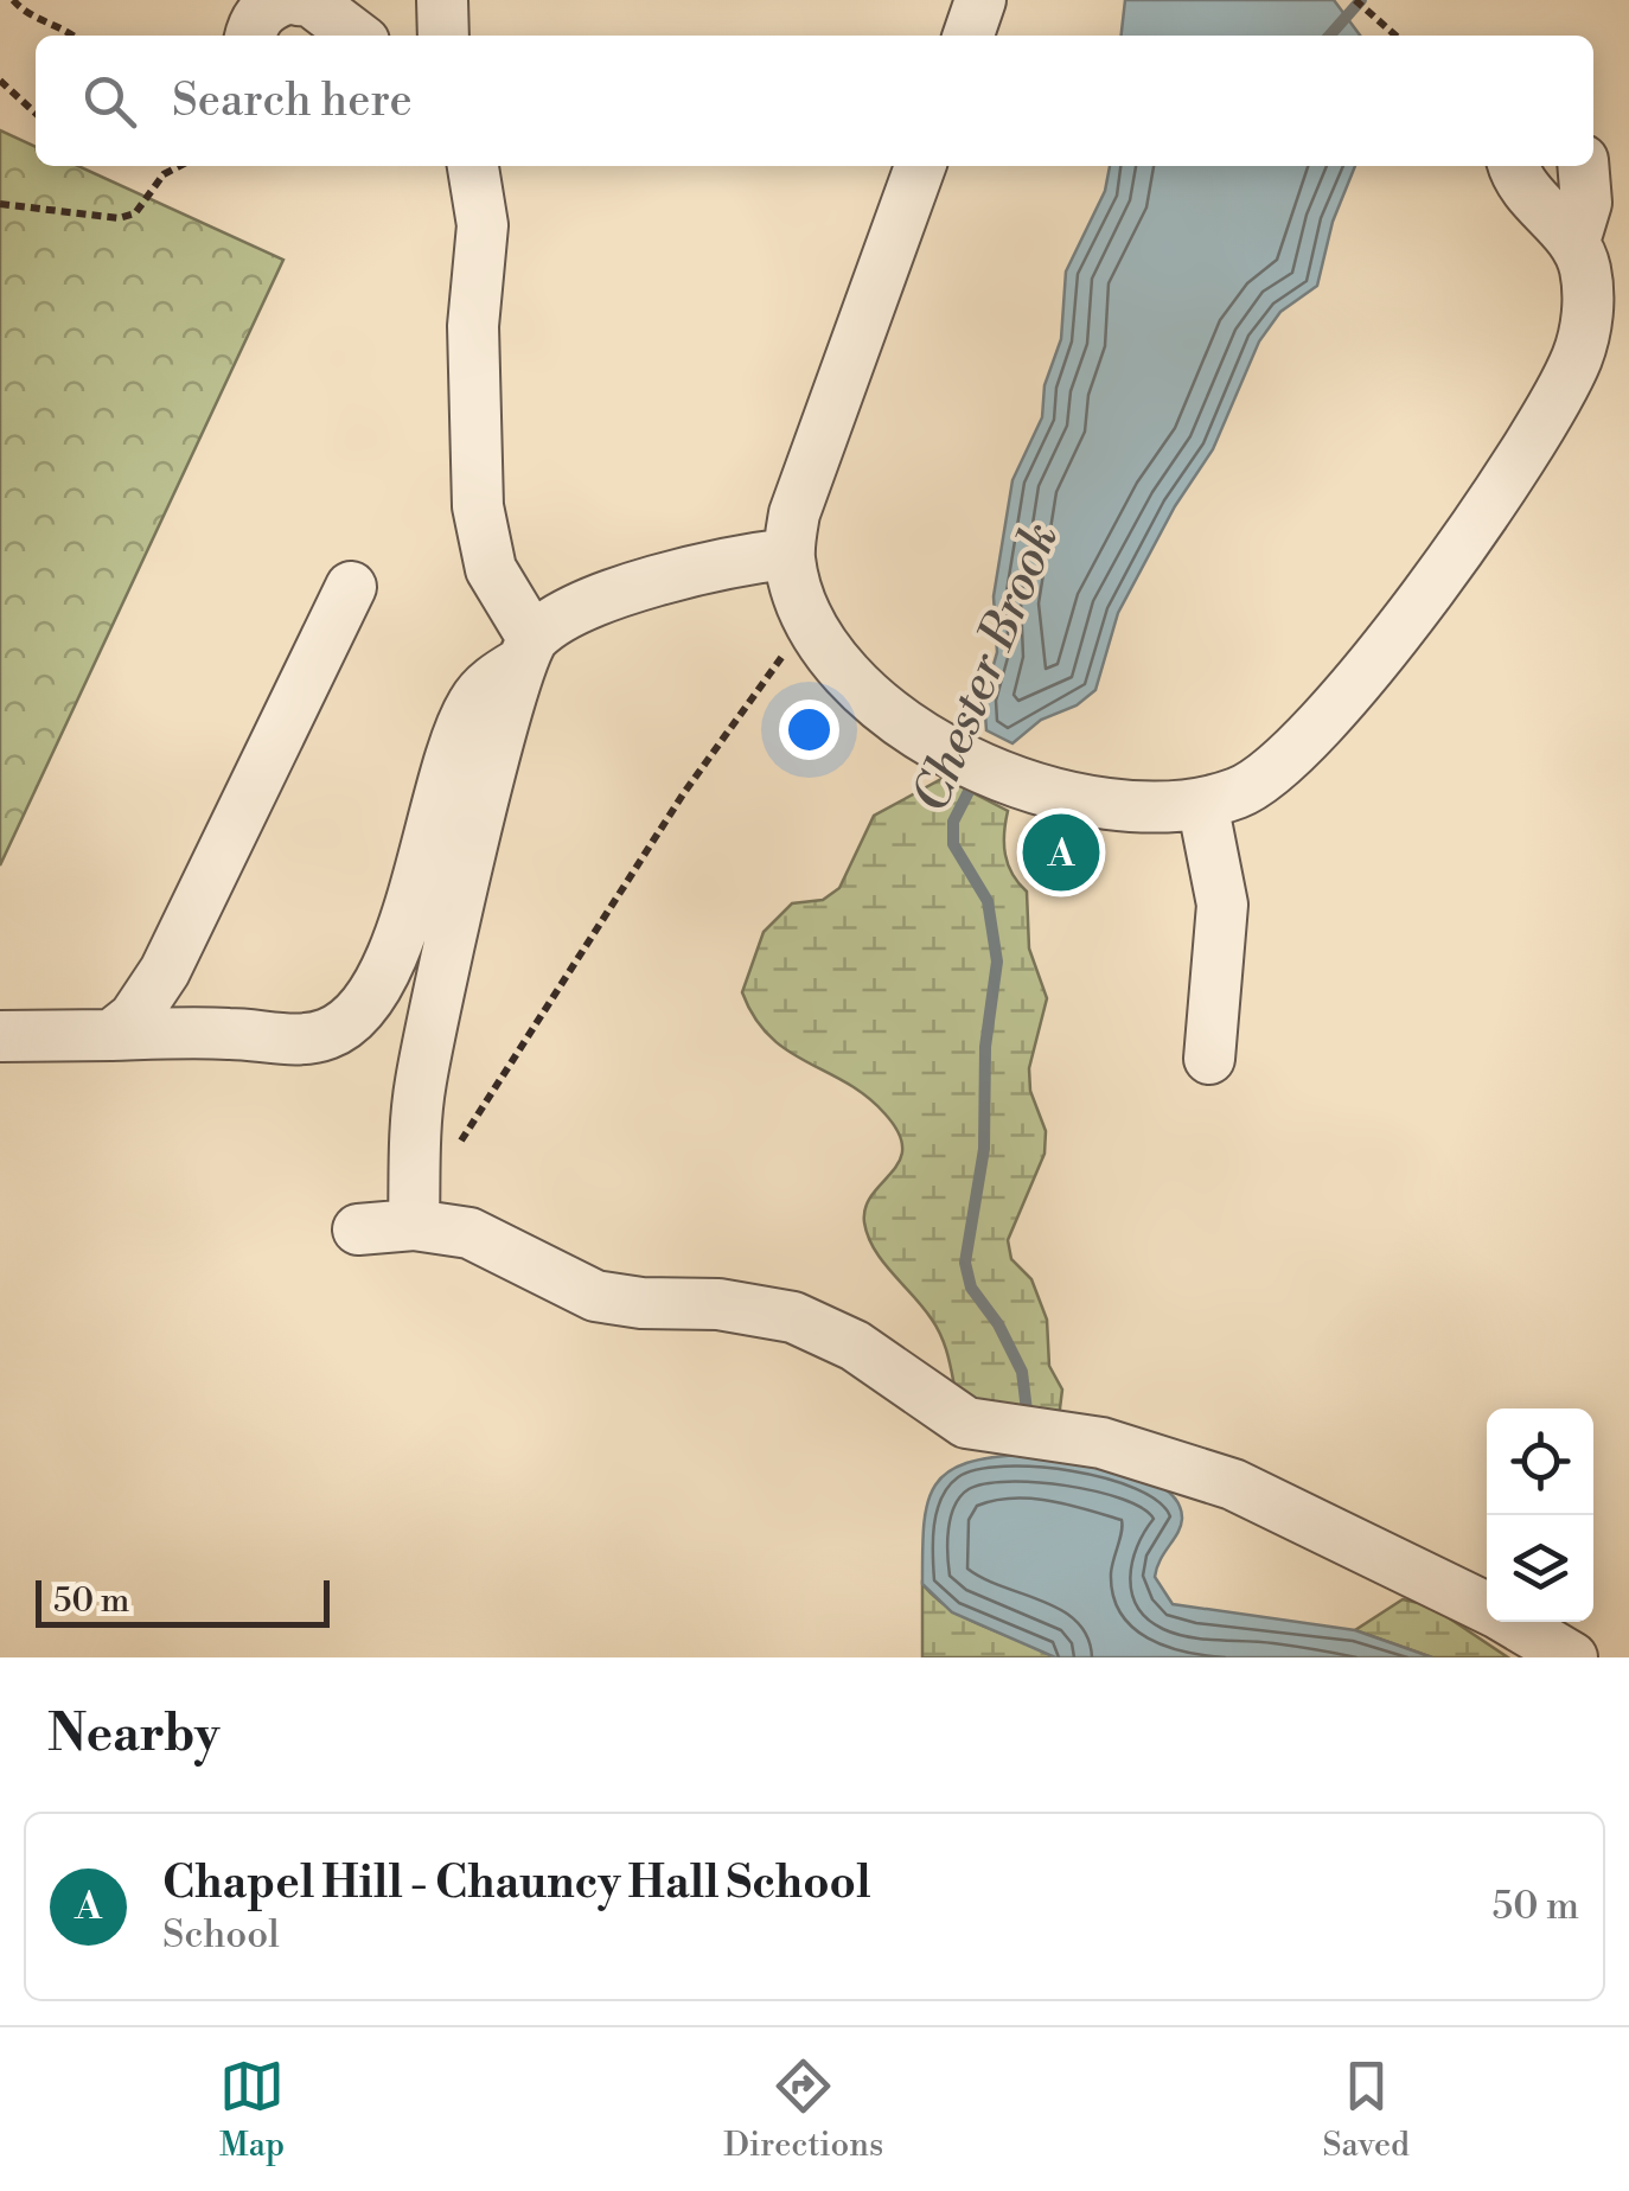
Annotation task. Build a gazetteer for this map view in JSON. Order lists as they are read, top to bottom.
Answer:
{
  "water": ["Chester Brook"],
  "scale_bar": "50 m",
  "page": {
    "search": "Search here",
    "pins": "A",
    "scale": "50 m",
    "heading": "Nearby",
    "list": [
      {
        "mark": "A",
        "name": "Chapel Hill - Chauncy Hall School",
        "note": "School",
        "value": "50 m"
      }
    ],
    "nav": ["Map", "Directions", "Saved"]
  }
}
